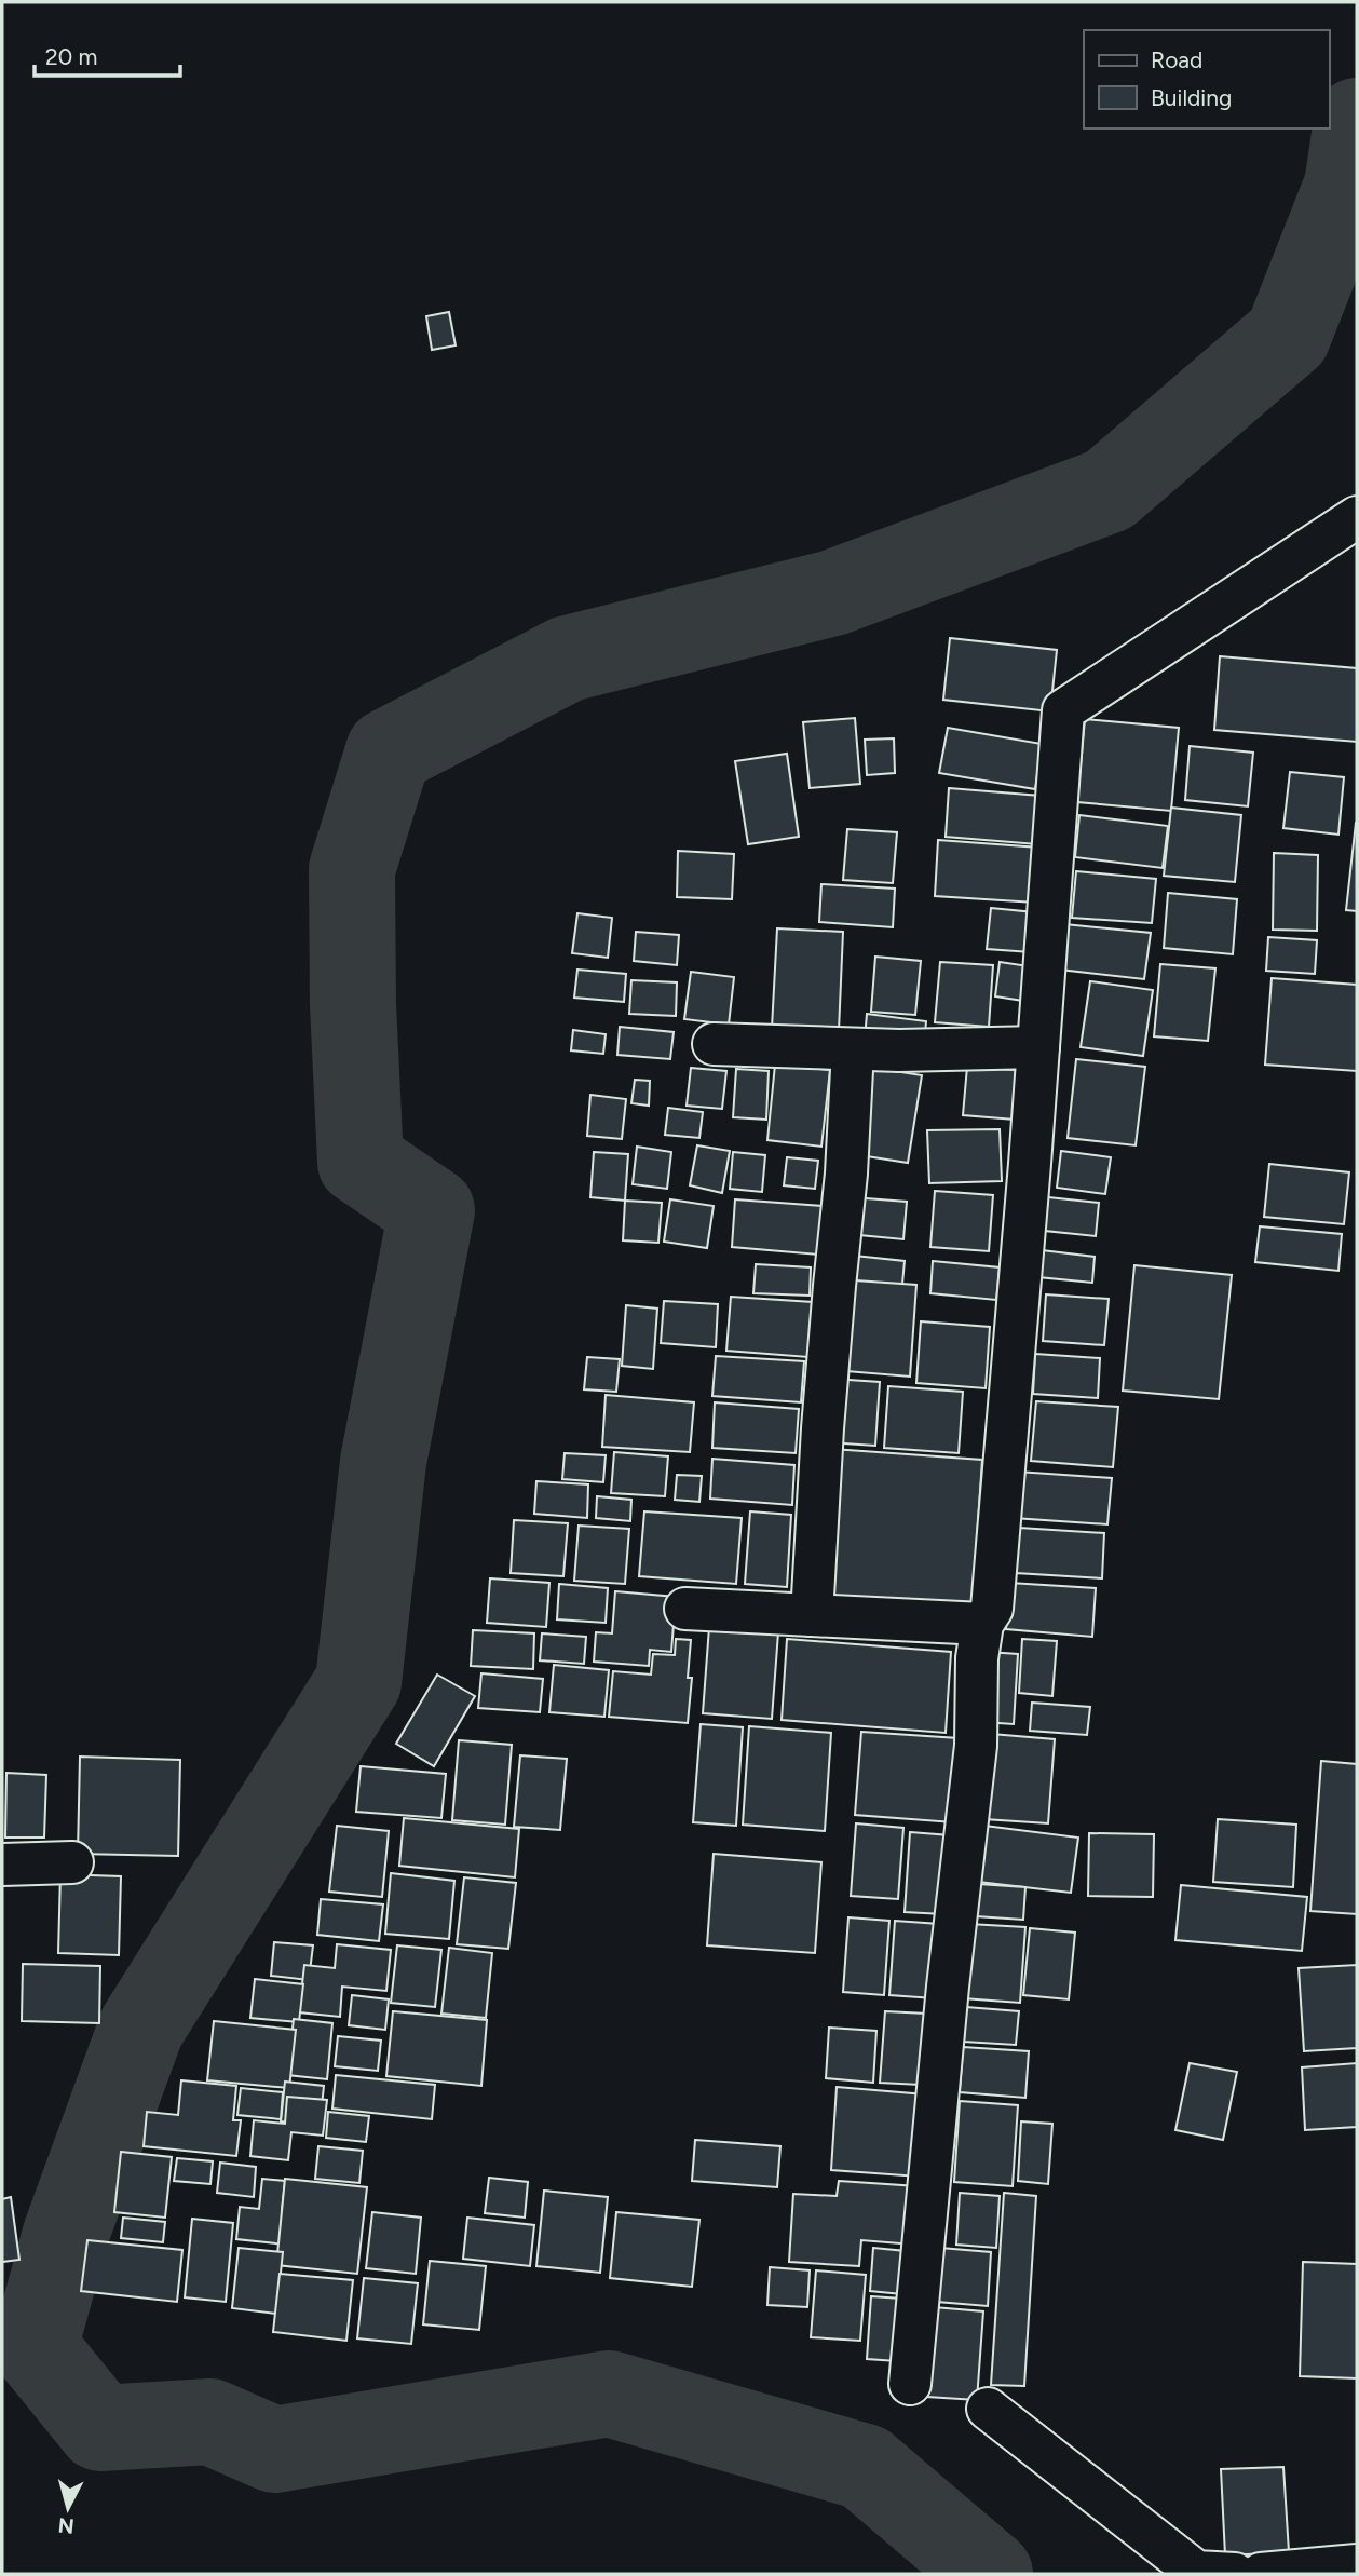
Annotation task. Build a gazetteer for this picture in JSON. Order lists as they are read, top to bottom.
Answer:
{
  "legend": ["Road", "Building"],
  "scale_bar": "20 m",
  "north": "bottom"
}
